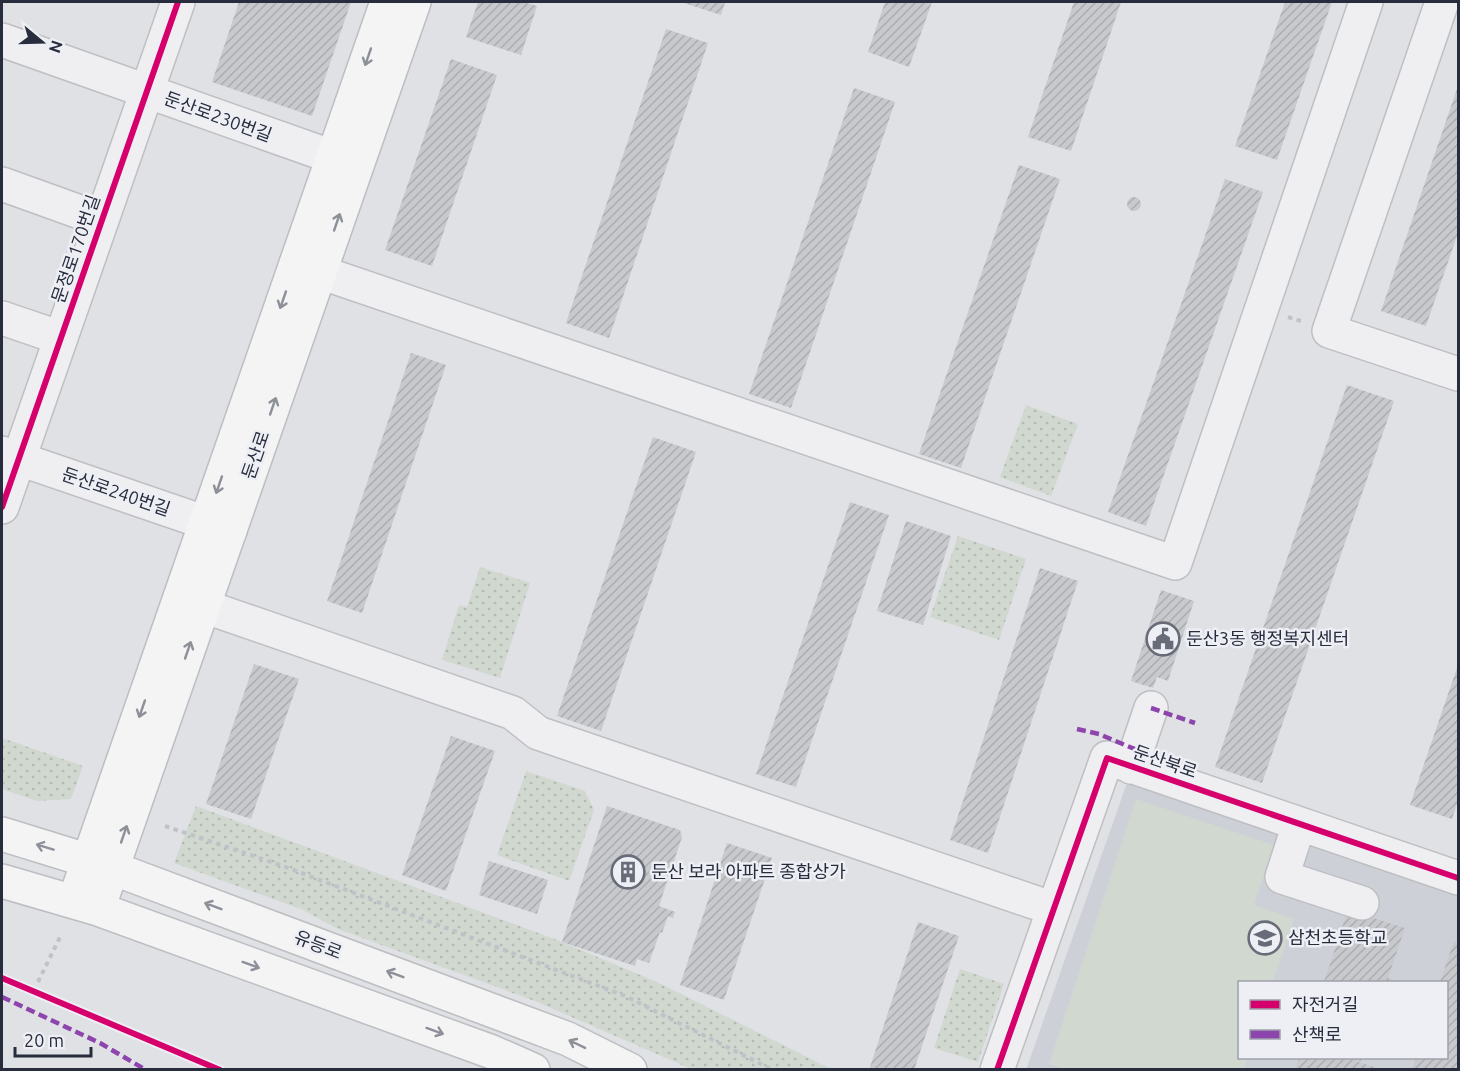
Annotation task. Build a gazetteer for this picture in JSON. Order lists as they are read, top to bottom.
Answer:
{
  "streets": {
    "main road": ["둔산로", "유등로"],
    "street": [
      "둔산로230번길",
      "문정로170번길",
      "둔산로240번길",
      "둔산북로"
    ]
  },
  "crossings": [
    ["둔산로230번길", "문정로170번길"],
    ["둔산로230번길", "둔산로"],
    ["문정로170번길", "둔산로240번길"],
    ["둔산로", "둔산로240번길"],
    ["둔산로", "유등로"]
  ],
  "places": {
    "public building": ["둔산3동 행정복지센터"],
    "building": ["둔산 보라 아파트 종합상가"],
    "school or university": ["삼천초등학교"]
  },
  "legend": ["자전거길", "산책로"],
  "scale_bar": "20 m",
  "north": "right"
}
